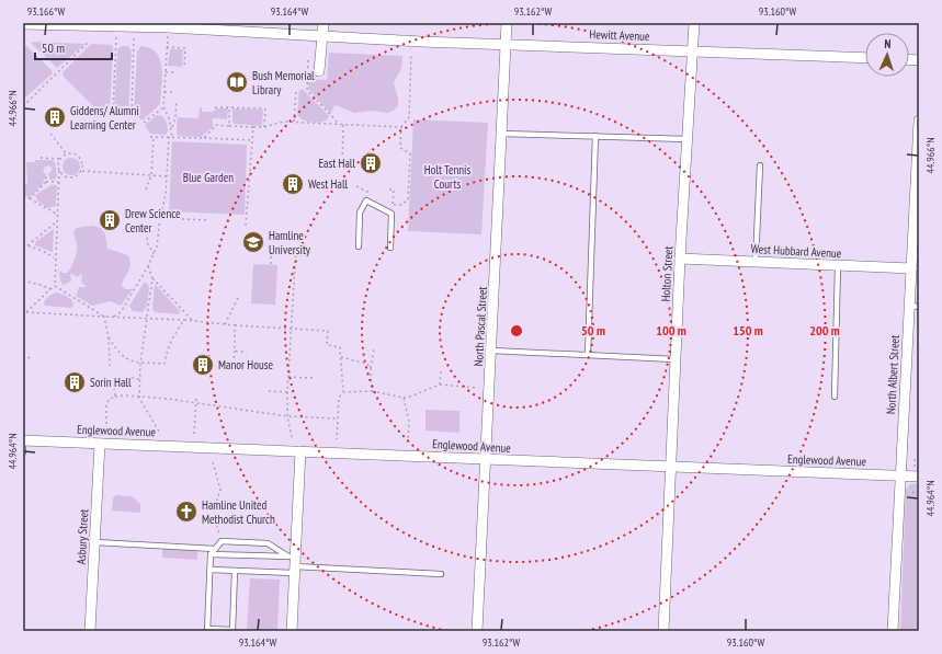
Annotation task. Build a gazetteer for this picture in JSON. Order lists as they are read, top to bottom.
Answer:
{
  "streets": {
    "street": [
      "Hewitt Avenue",
      "West Hubbard Avenue",
      "Holton Street",
      "North Pascal Street",
      "North Albert Street",
      "Englewood Avenue",
      "Asbury Street"
    ]
  },
  "crossings": [
    ["Hewitt Avenue", "Holton Street"],
    ["Hewitt Avenue", "North Pascal Street"],
    ["West Hubbard Avenue", "Holton Street"],
    ["West Hubbard Avenue", "North Albert Street"],
    ["Holton Street", "Englewood Avenue"],
    ["North Pascal Street", "Englewood Avenue"],
    ["North Albert Street", "Englewood Avenue"],
    ["Englewood Avenue", "Asbury Street"]
  ],
  "parks": ["Holt Tennis Courts", "Blue Garden"],
  "places": {
    "library": ["Bush Memorial Library"],
    "building": [
      "Giddens/ Alumni Learning Center",
      "East Hall",
      "West Hall",
      "Drew Science Center",
      "Manor House",
      "Sorin Hall"
    ],
    "school or university": ["Hamline University"],
    "church": ["Hamline United Methodist Church"]
  },
  "scale_bar": "50 m",
  "north": "top",
  "coordinates": [
    "93.166°W",
    "93.164°W",
    "93.162°W",
    "93.160°W",
    "44.966°N",
    "44.964°N"
  ],
  "rings": [
    "50 m",
    "100 m",
    "150 m",
    "200 m"
  ]
}
